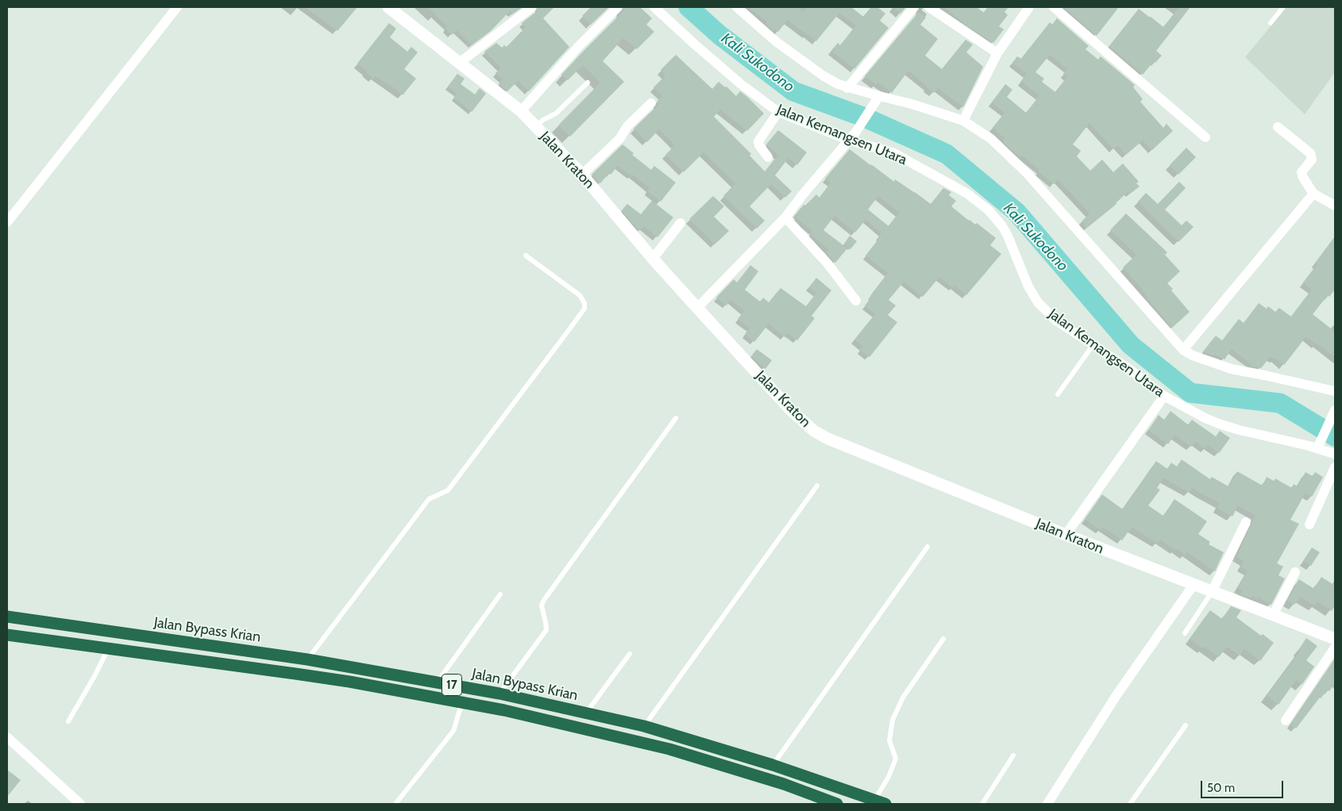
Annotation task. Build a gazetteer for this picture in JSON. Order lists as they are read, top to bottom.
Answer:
{
  "streets": {
    "highway": ["Jalan Bypass Krian", "17"],
    "street": ["Jalan Kemangsen Utara", "Jalan Kraton"]
  },
  "water": ["Kali Sukodono"],
  "scale_bar": "50 m"
}
